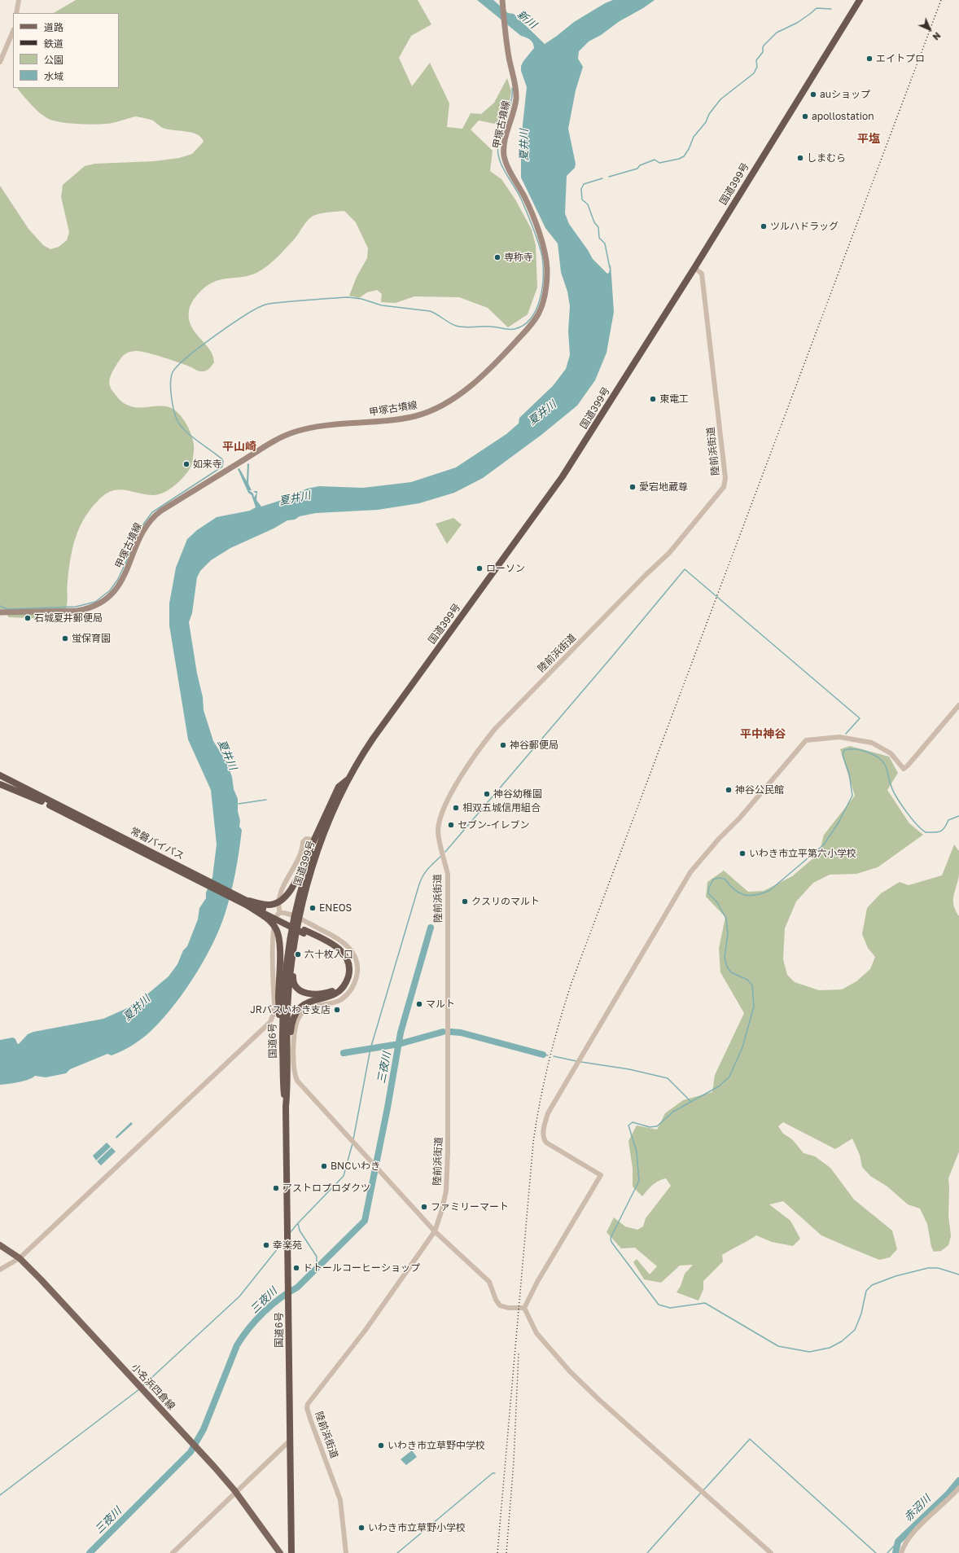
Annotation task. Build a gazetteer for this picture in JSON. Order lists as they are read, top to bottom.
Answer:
{
  "streets": {
    "highway": ["国道399号", "常磐バイパス", "国道6号"],
    "main road": ["甲塚古墳線", "小名浜四倉線"],
    "street": ["陸前浜街道"]
  },
  "crossings": [
    ["国道399号", "陸前浜街道"],
    ["国道399号", "国道6号"]
  ],
  "districts": ["平塩", "平山崎", "平中神谷"],
  "water": [
    "新川",
    "夏井川",
    "三夜川",
    "赤沼川"
  ],
  "places": [
    "エイトプロ",
    "auショップ",
    "apollostation",
    "しまむら",
    "ツルハドラッグ",
    "専称寺",
    "東電工",
    "如来寺",
    "愛宕地蔵尊",
    "ローソン",
    "石城夏井郵便局",
    "蛍保育園",
    "神谷郵便局",
    "神谷公民館",
    "神谷幼稚園",
    "相双五城信用組合",
    "セブン-イレブン",
    "いわき市立平第六小学校",
    "クスリのマルト",
    "ENEOS",
    "六十枚入口",
    "マルト",
    "JRバスいわき支店",
    "BNCいわき",
    "アストロプロダクツ",
    "ファミリーマート",
    "幸楽苑",
    "ドトールコーヒーショップ",
    "いわき市立草野中学校",
    "いわき市立草野小学校"
  ],
  "legend": [
    "道路",
    "鉄道",
    "公園",
    "水域"
  ],
  "north": "bottom right"
}
